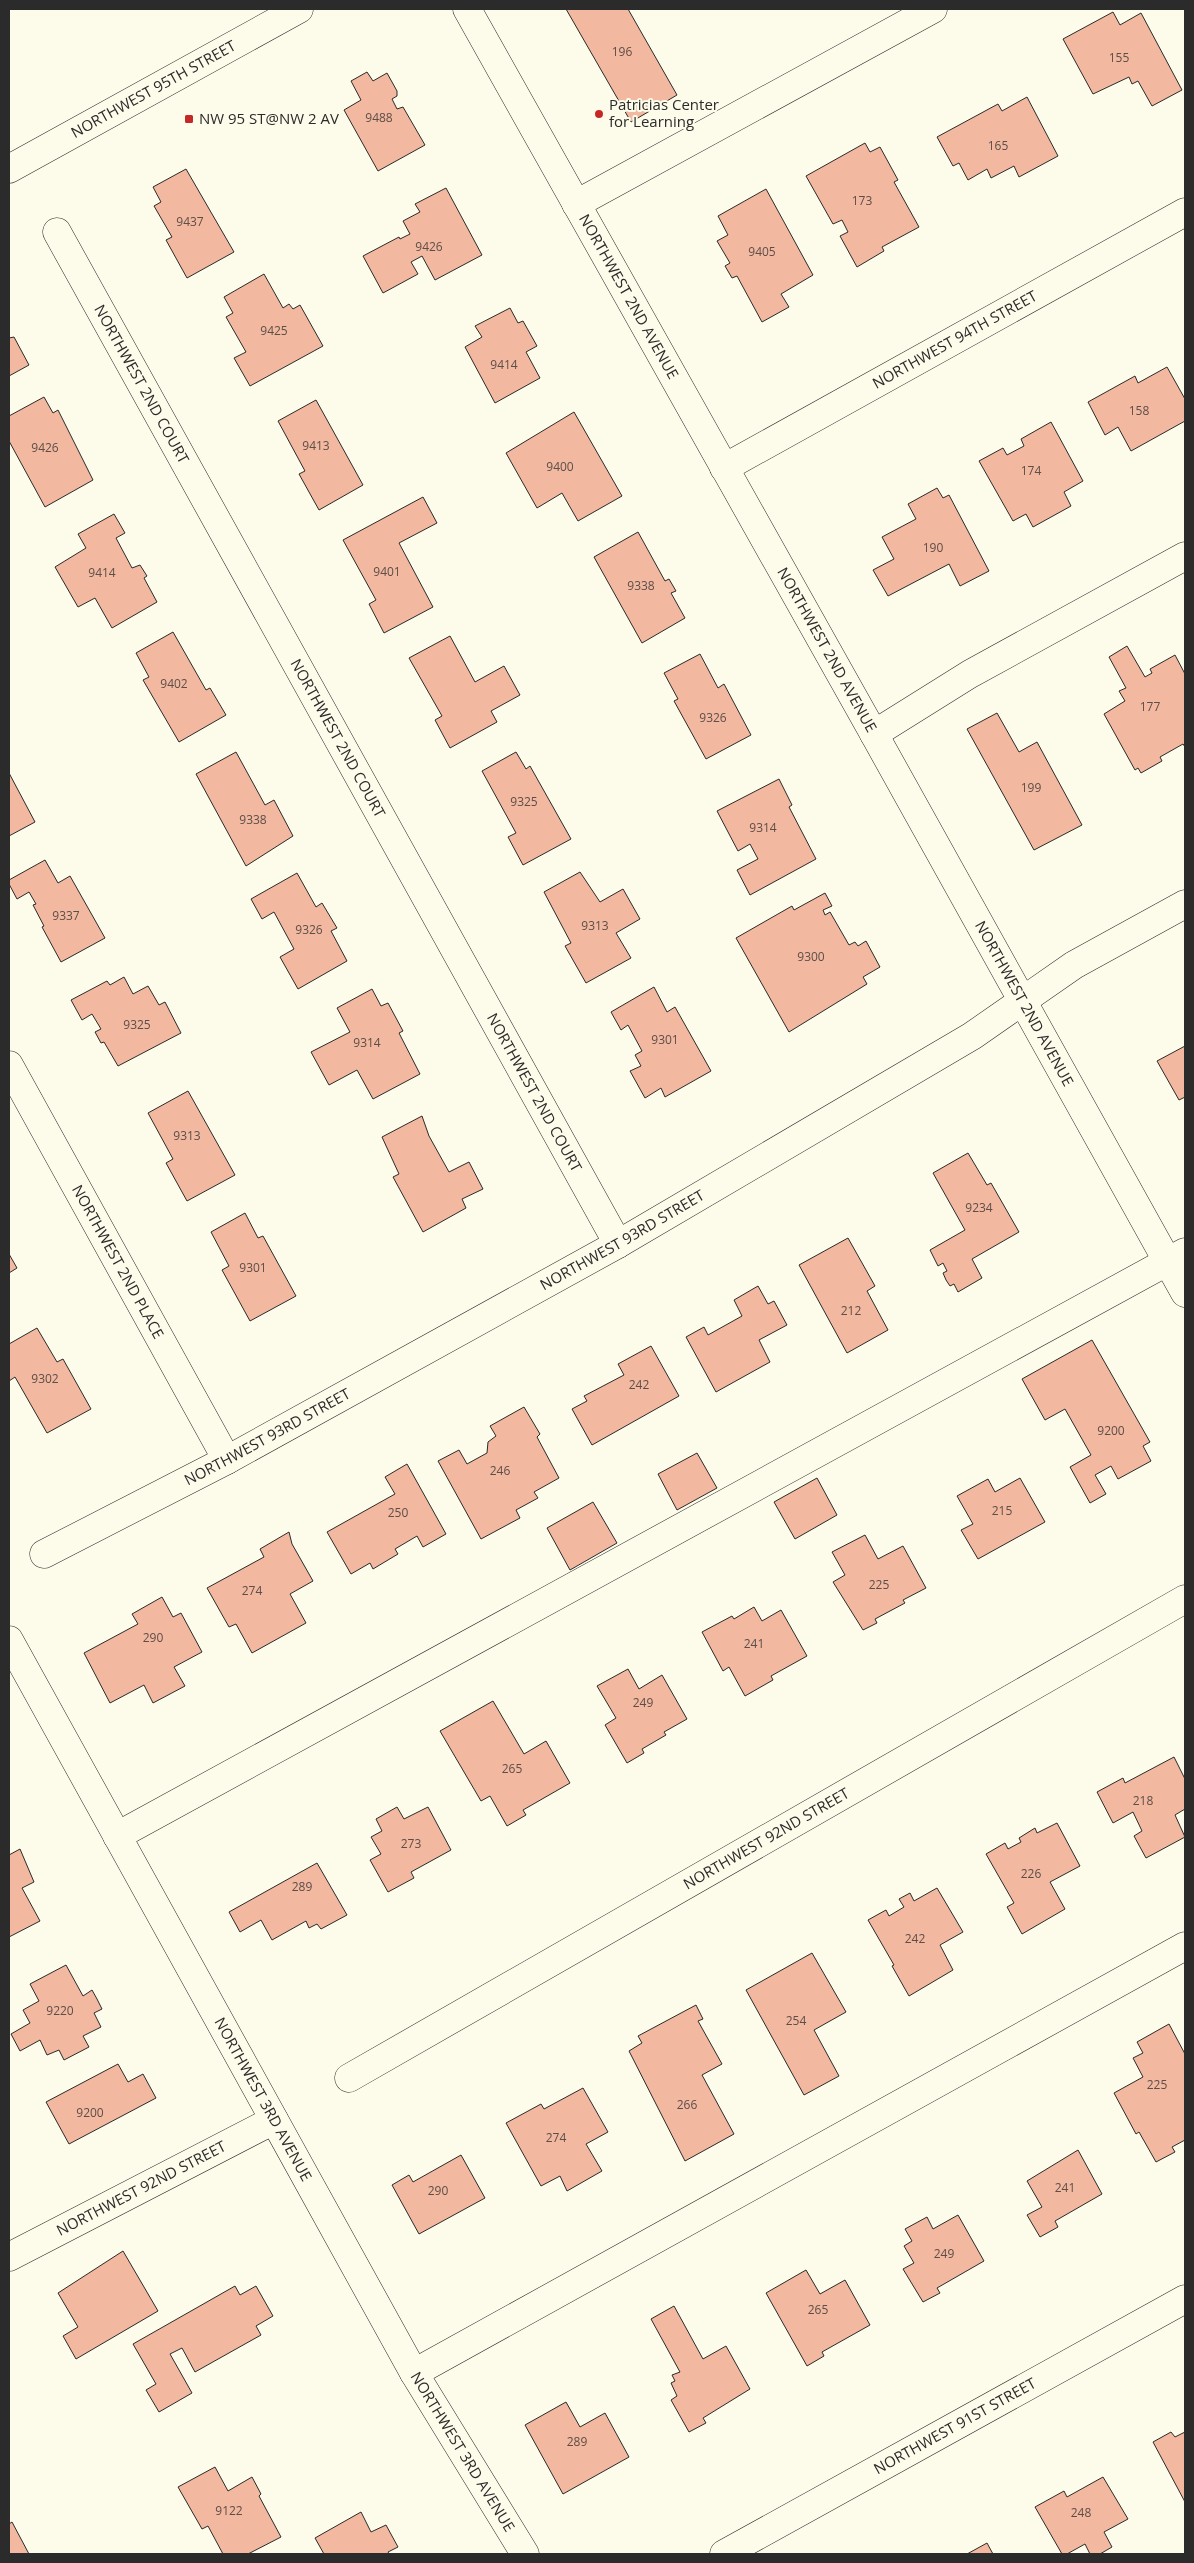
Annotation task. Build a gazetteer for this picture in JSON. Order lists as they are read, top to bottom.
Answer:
{
  "streets": {
    "street": [
      "NORTHWEST 95TH STREET",
      "NORTHWEST 2ND AVENUE",
      "NORTHWEST 94TH STREET",
      "NORTHWEST 2ND COURT",
      "NORTHWEST 93RD STREET",
      "NORTHWEST 2ND PLACE",
      "NORTHWEST 92ND STREET",
      "NORTHWEST 3RD AVENUE",
      "NORTHWEST 91ST STREET"
    ]
  },
  "crossings": [
    ["NORTHWEST 2ND AVENUE", "NORTHWEST 94TH STREET"],
    ["NORTHWEST 2ND AVENUE", "NORTHWEST 93RD STREET"],
    ["NORTHWEST 2ND COURT", "NORTHWEST 93RD STREET"],
    ["NORTHWEST 93RD STREET", "NORTHWEST 2ND PLACE"],
    ["NORTHWEST 92ND STREET", "NORTHWEST 3RD AVENUE"]
  ],
  "places": {
    "other": ["Patricias Center for Learning"],
    "transit": ["NW 95 ST@NW 2 AV"]
  },
  "house_numbers": [
    "196",
    "155",
    "9488",
    "165",
    "173",
    "9437",
    "9426",
    "9405",
    "9425",
    "9414",
    "158",
    "9413",
    "9426",
    "9400",
    "174",
    "190",
    "9401",
    "9414",
    "9338",
    "9402",
    "177",
    "9326",
    "199",
    "9325",
    "9338",
    "9314",
    "9337",
    "9313",
    "9326",
    "9300",
    "9325",
    "9301",
    "9314",
    "9313",
    "9234",
    "9301",
    "212",
    "9302",
    "242",
    "9200",
    "246",
    "215",
    "250",
    "225",
    "274",
    "290",
    "241",
    "249",
    "265",
    "218",
    "273",
    "226",
    "289",
    "242",
    "9220",
    "254",
    "225",
    "266",
    "9200",
    "274",
    "241",
    "290",
    "249",
    "265",
    "289",
    "9122",
    "248"
  ]
}
